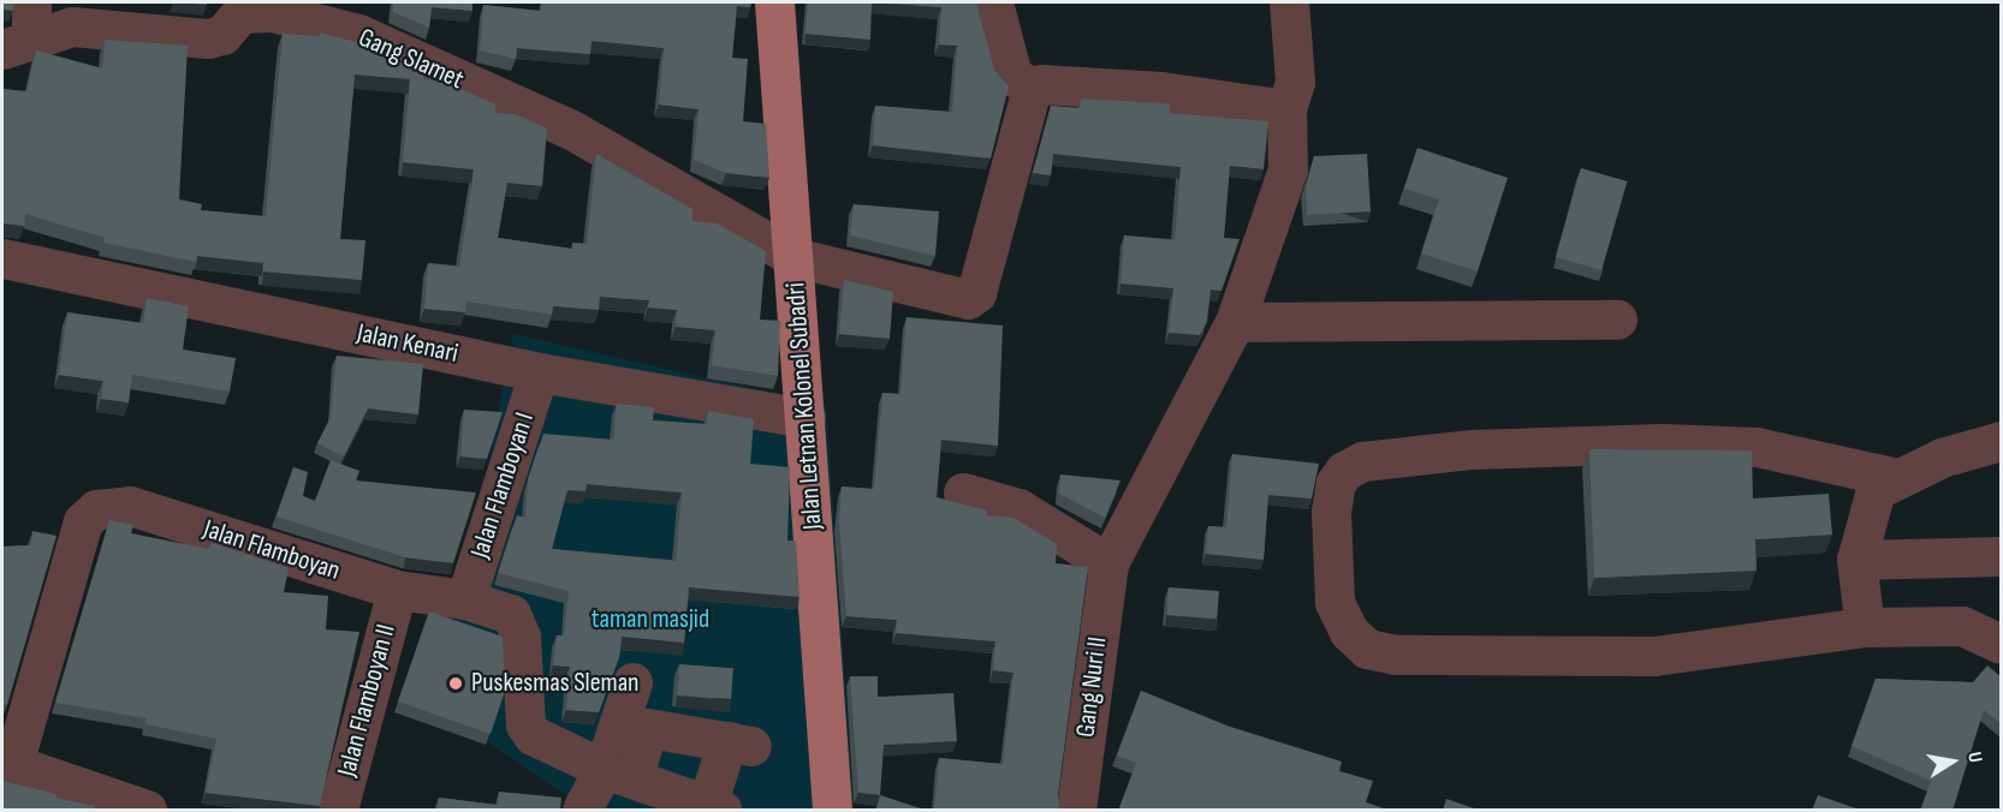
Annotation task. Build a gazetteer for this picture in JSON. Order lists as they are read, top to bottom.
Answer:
{
  "streets": {
    "main road": ["Jalan Letnan Kolonel Subadri"],
    "street": [
      "Gang Slamet",
      "Jalan Kenari",
      "Jalan Flamboyan I",
      "Jalan Flamboyan",
      "Gang Nuri II",
      "Jalan Flamboyan II"
    ]
  },
  "crossings": [
    ["Gang Slamet", "Jalan Letnan Kolonel Subadri"],
    ["Jalan Kenari", "Jalan Letnan Kolonel Subadri"],
    ["Jalan Kenari", "Jalan Flamboyan I"],
    ["Jalan Flamboyan I", "Jalan Flamboyan"],
    ["Jalan Flamboyan", "Jalan Flamboyan II"]
  ],
  "parks": ["taman masjid"],
  "places": ["Puskesmas Sleman"],
  "north": "right"
}
